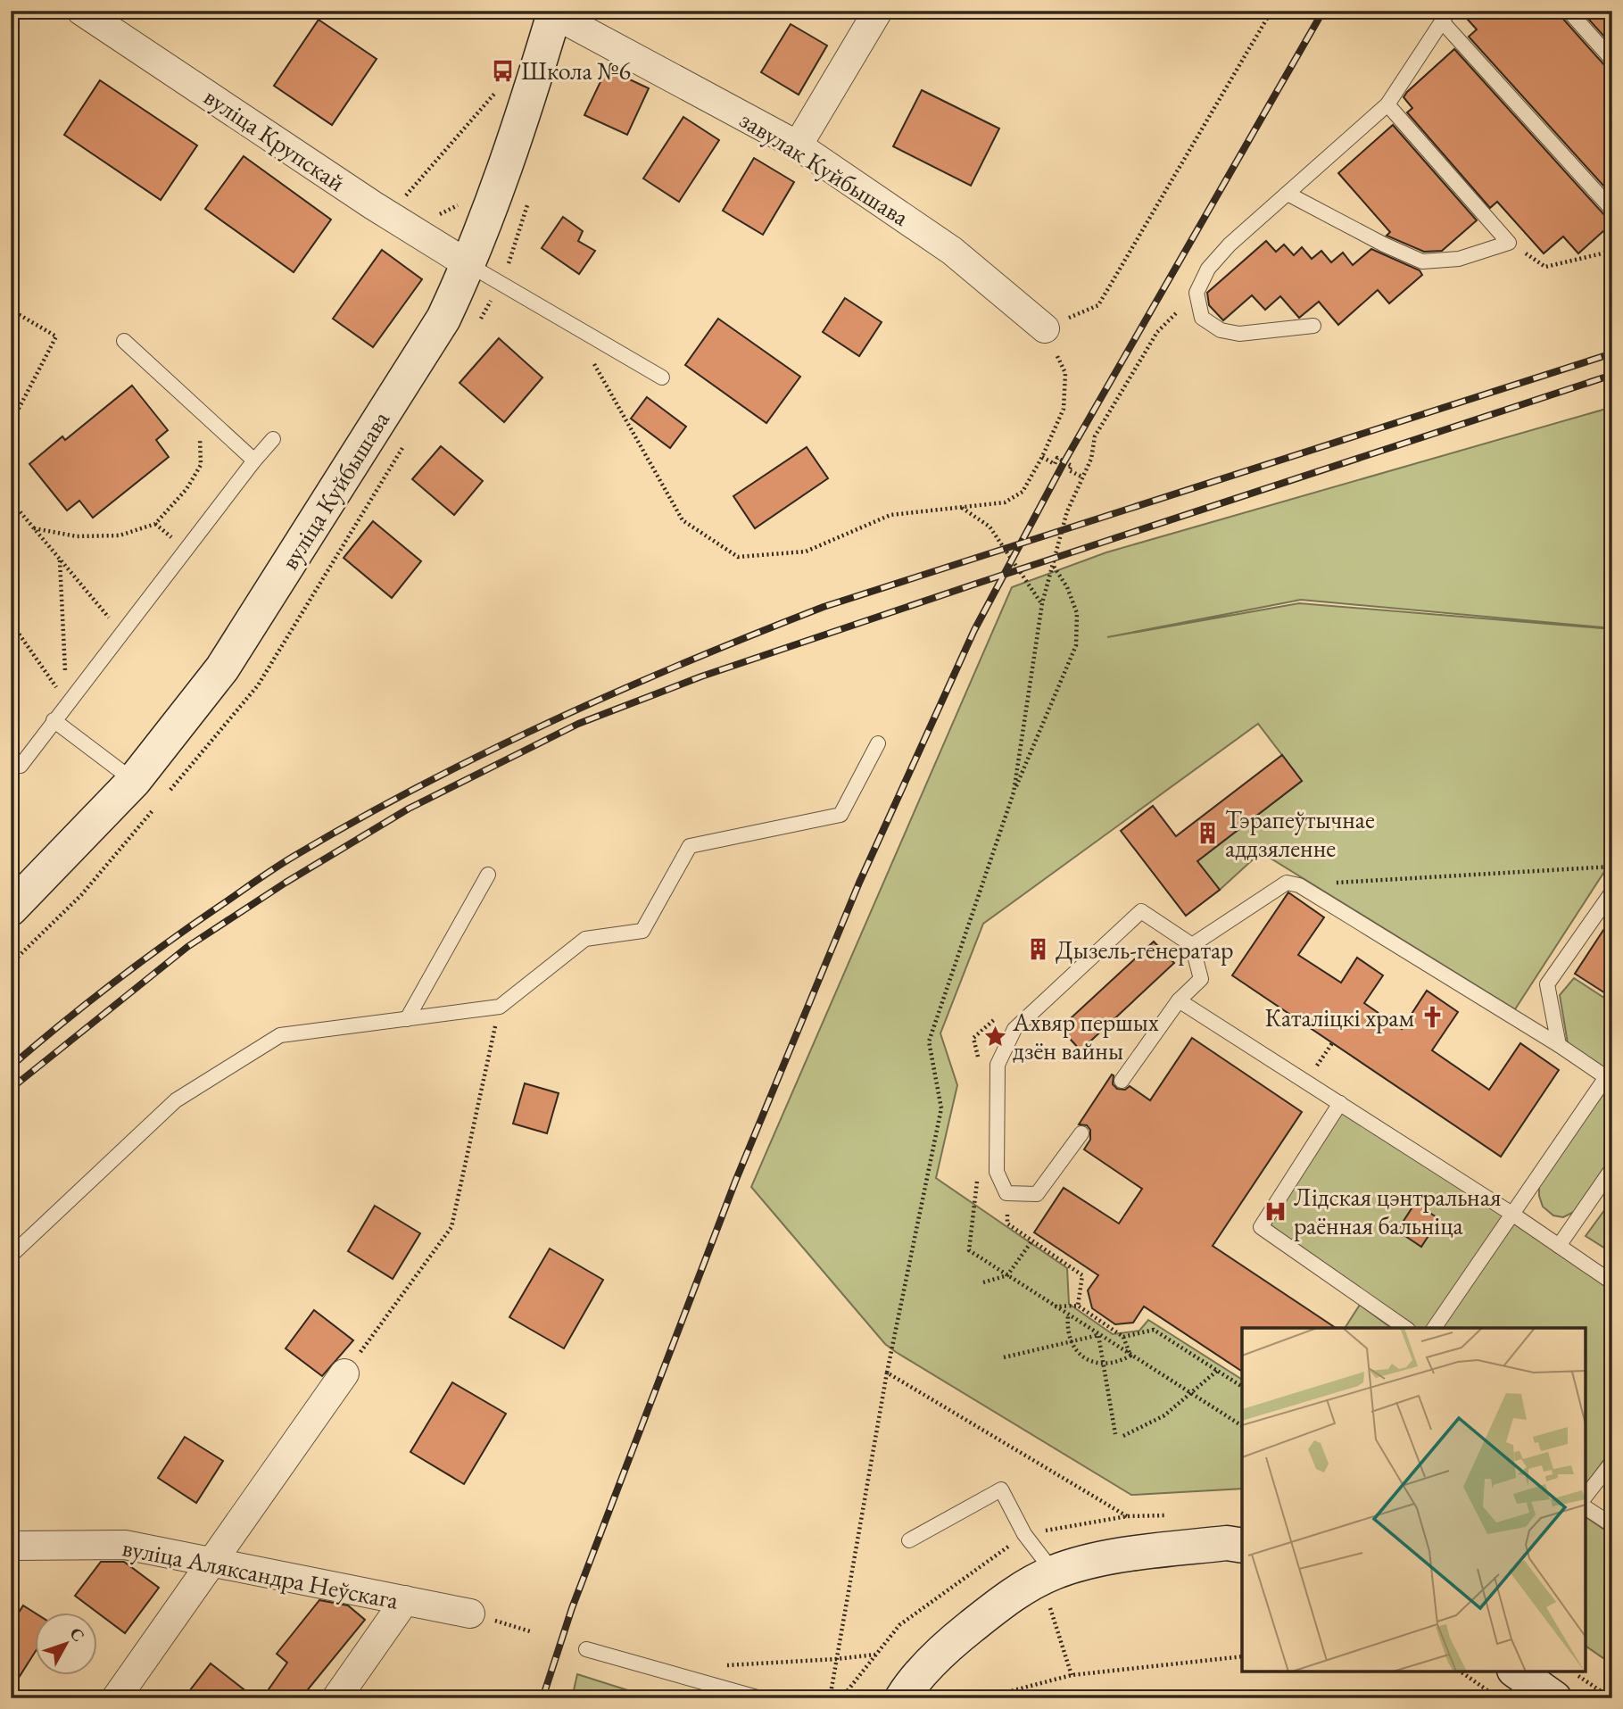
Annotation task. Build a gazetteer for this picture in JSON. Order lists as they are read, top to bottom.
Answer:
{
  "streets": {
    "main road": ["вуліца Куйбышава"],
    "street": ["вуліца Крупскай", "завулак Куйбышава", "вуліца Аляксандра Неўскага"]
  },
  "crossings": [
    ["вуліца Крупскай", "вуліца Куйбышава"],
    ["завулак Куйбышава", "вуліца Куйбышава"]
  ],
  "places": {
    "bus stop": ["Школа №6"],
    "building": ["Тэрапеўтычнае аддзяленне", "Дызель-генератар"],
    "church": ["Каталіцкі храм"],
    "place": ["Ахвяр першых дзён вайны"],
    "hospital": ["Лідская цэнтральная раённая бальніца"]
  },
  "north": "top right"
}
